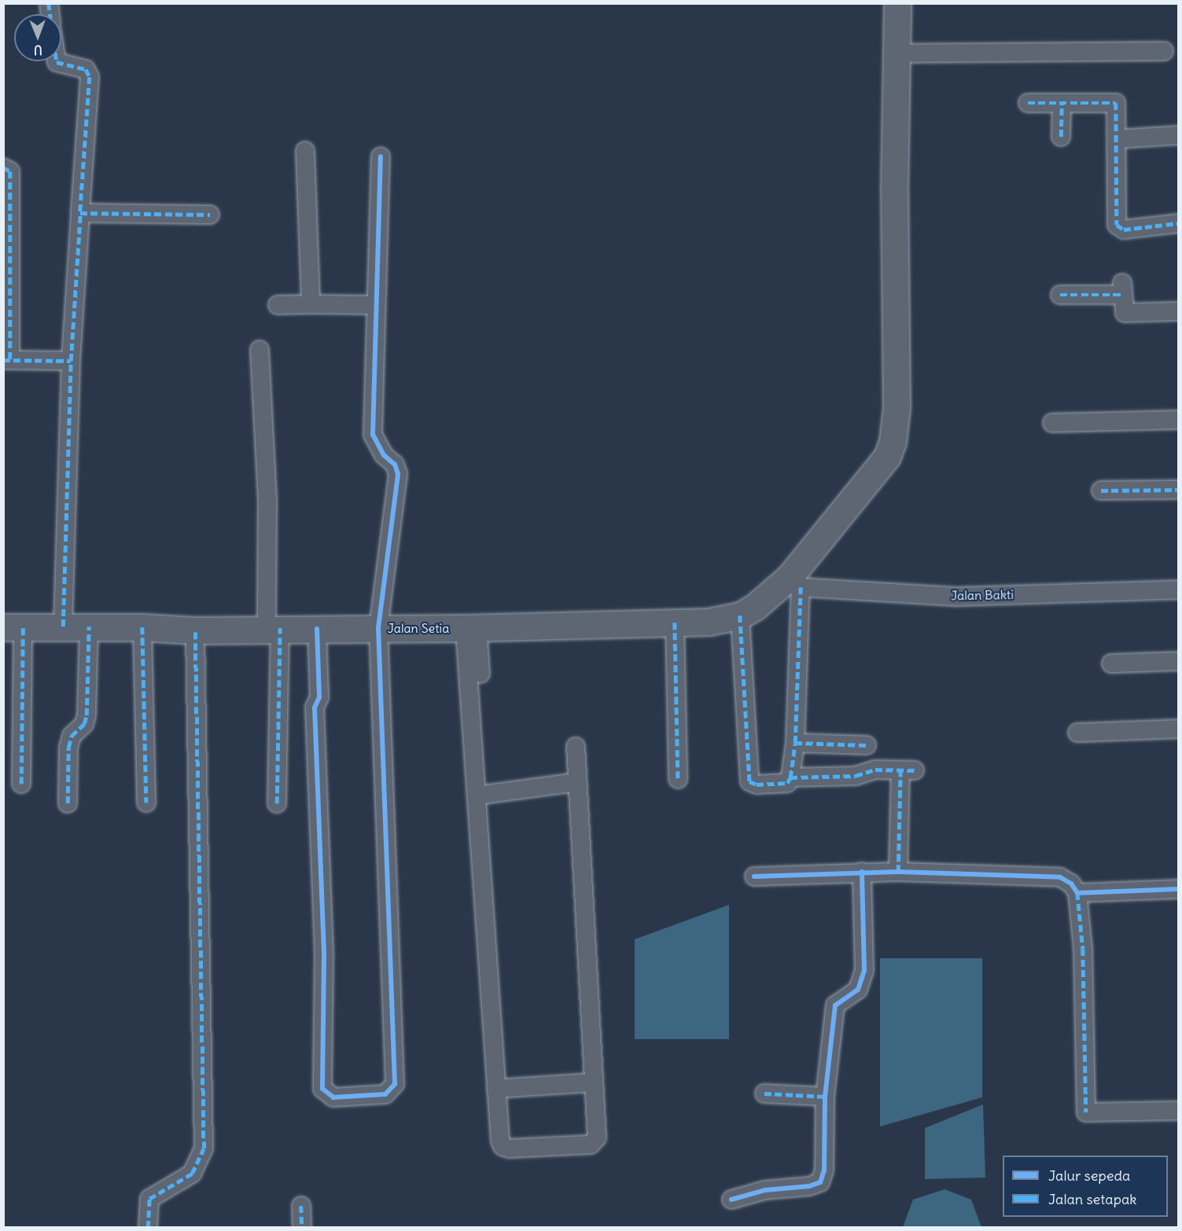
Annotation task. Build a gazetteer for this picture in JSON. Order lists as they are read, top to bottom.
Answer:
{
  "streets": {
    "main road": ["Jalan Setia"],
    "street": ["Jalan Bakti"]
  },
  "legend": ["Jalur sepeda", "Jalan setapak"],
  "north": "bottom"
}
